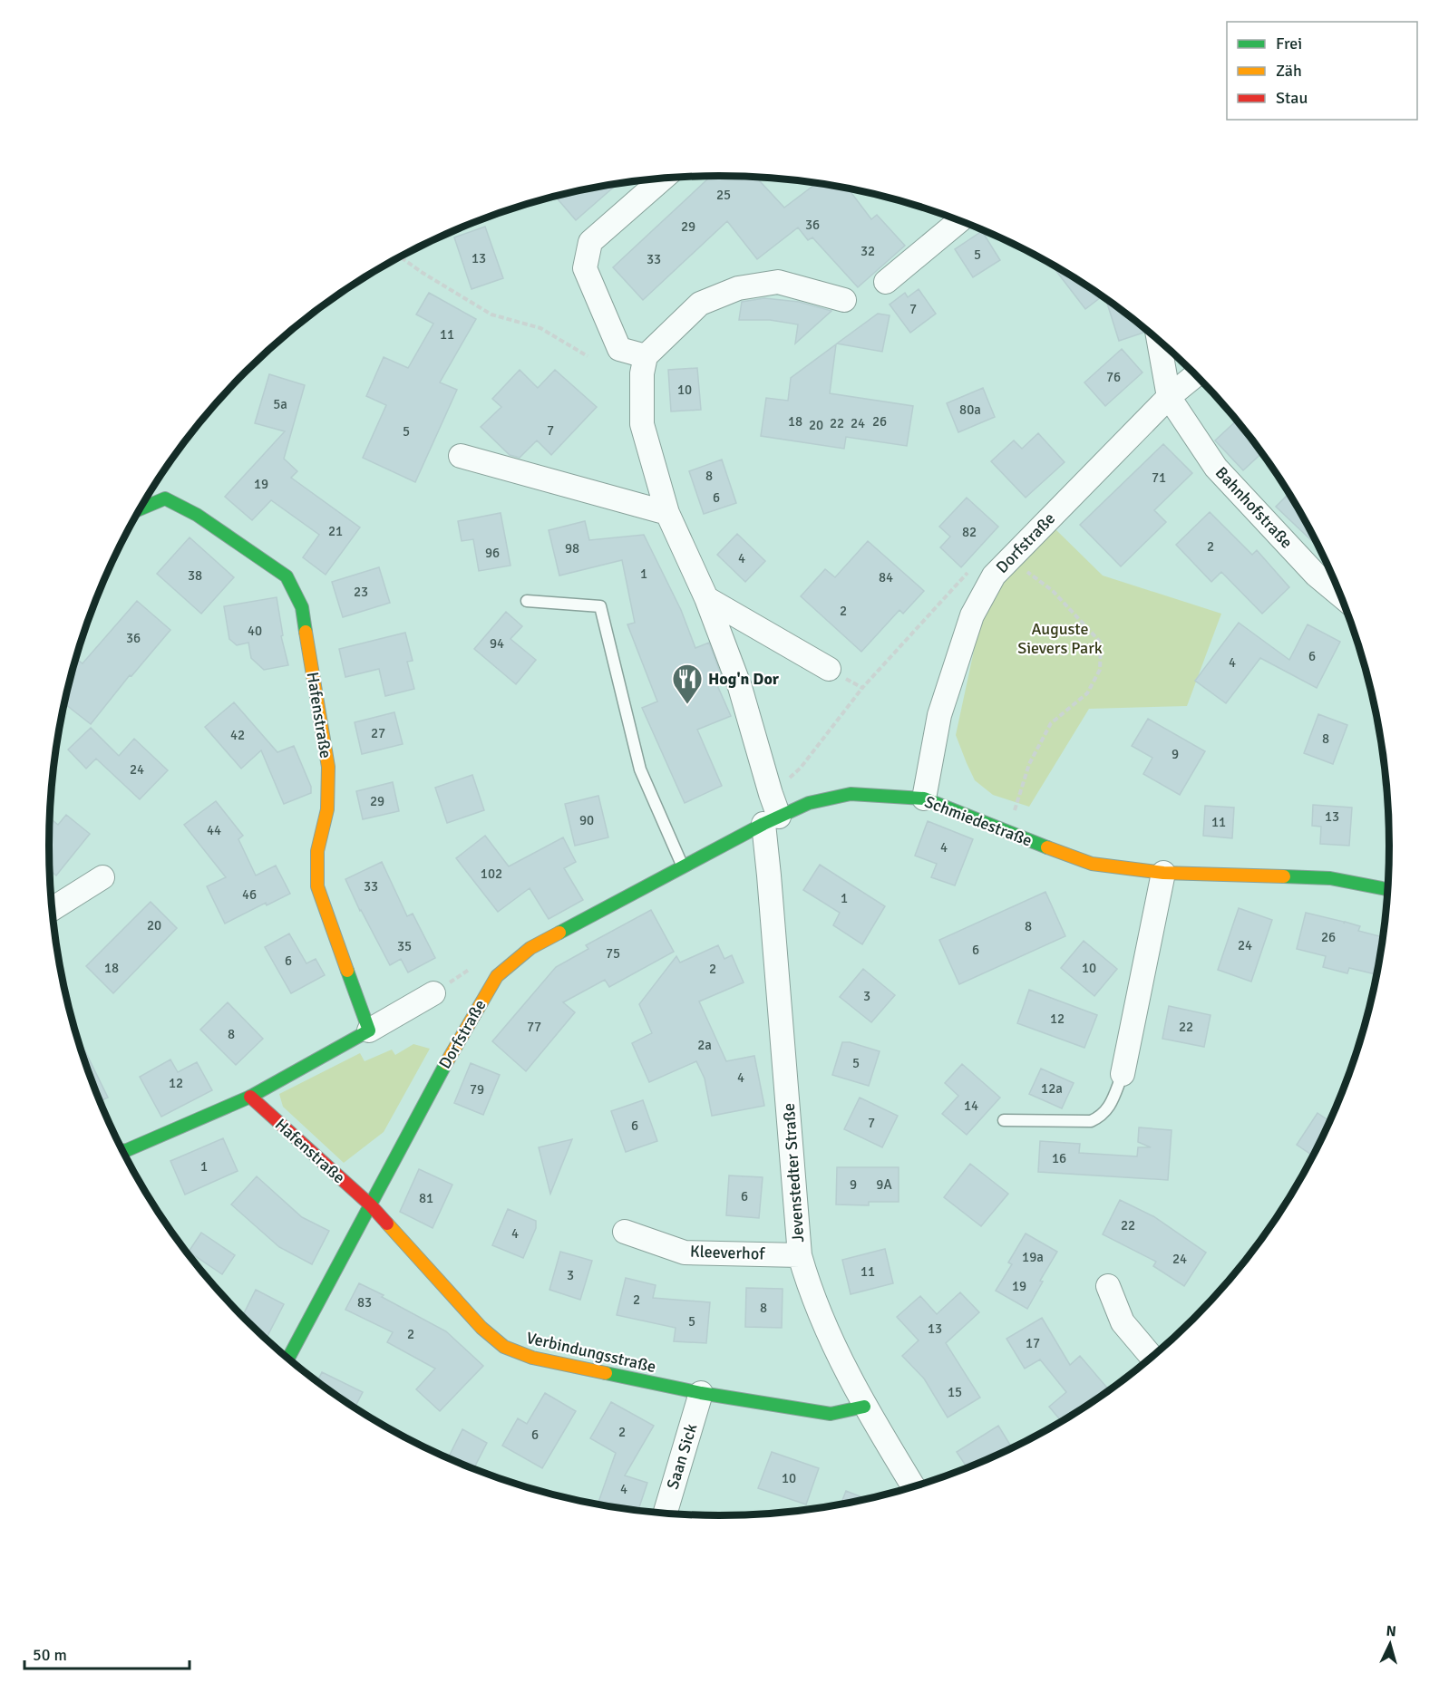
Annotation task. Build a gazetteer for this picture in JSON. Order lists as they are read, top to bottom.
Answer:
{
  "streets": {
    "street": [
      "Bahnhofstraße",
      "Dorfstraße",
      "Hafenstraße",
      "Schmiedestraße",
      "Jevenstedter Straße",
      "Kleeverhof",
      "Verbindungsstraße",
      "Saan Sick"
    ]
  },
  "crossings": [
    ["Bahnhofstraße", "Dorfstraße"],
    ["Dorfstraße", "Hafenstraße"],
    ["Dorfstraße", "Schmiedestraße"],
    ["Dorfstraße", "Jevenstedter Straße"],
    ["Dorfstraße", "Verbindungsstraße"],
    ["Hafenstraße", "Verbindungsstraße"],
    ["Schmiedestraße", "Jevenstedter Straße"],
    ["Jevenstedter Straße", "Kleeverhof"],
    ["Jevenstedter Straße", "Verbindungsstraße"],
    ["Verbindungsstraße", "Saan Sick"]
  ],
  "parks": ["Auguste Sievers Park"],
  "places": {
    "restaurant": ["Hog'n Dor"]
  },
  "house_numbers": [
    "25",
    "36",
    "29",
    "32",
    "5",
    "13",
    "33",
    "7",
    "11",
    "76",
    "10",
    "5a",
    "80a",
    "18",
    "26",
    "22",
    "24",
    "20",
    "7",
    "5",
    "8",
    "71",
    "19",
    "6",
    "21",
    "82",
    "2",
    "98",
    "96",
    "4",
    "1",
    "38",
    "84",
    "23",
    "2",
    "40",
    "36",
    "94",
    "6",
    "4",
    "27",
    "42",
    "8",
    "9",
    "24",
    "29",
    "13",
    "90",
    "11",
    "44",
    "4",
    "102",
    "33",
    "46",
    "1",
    "20",
    "8",
    "26",
    "24",
    "35",
    "6",
    "75",
    "6",
    "18",
    "10",
    "2",
    "3",
    "12",
    "77",
    "22",
    "8",
    "2a",
    "5",
    "4",
    "12",
    "12a",
    "79",
    "14",
    "7",
    "6",
    "16",
    "1",
    "9",
    "9A",
    "6",
    "81",
    "22",
    "4",
    "19a",
    "24",
    "11",
    "3",
    "19",
    "2",
    "83",
    "8",
    "5",
    "13",
    "2",
    "17",
    "15",
    "2",
    "6",
    "10",
    "4"
  ],
  "legend": ["Frei", "Zäh", "Stau"],
  "scale_bar": "50 m",
  "north": "top"
}
